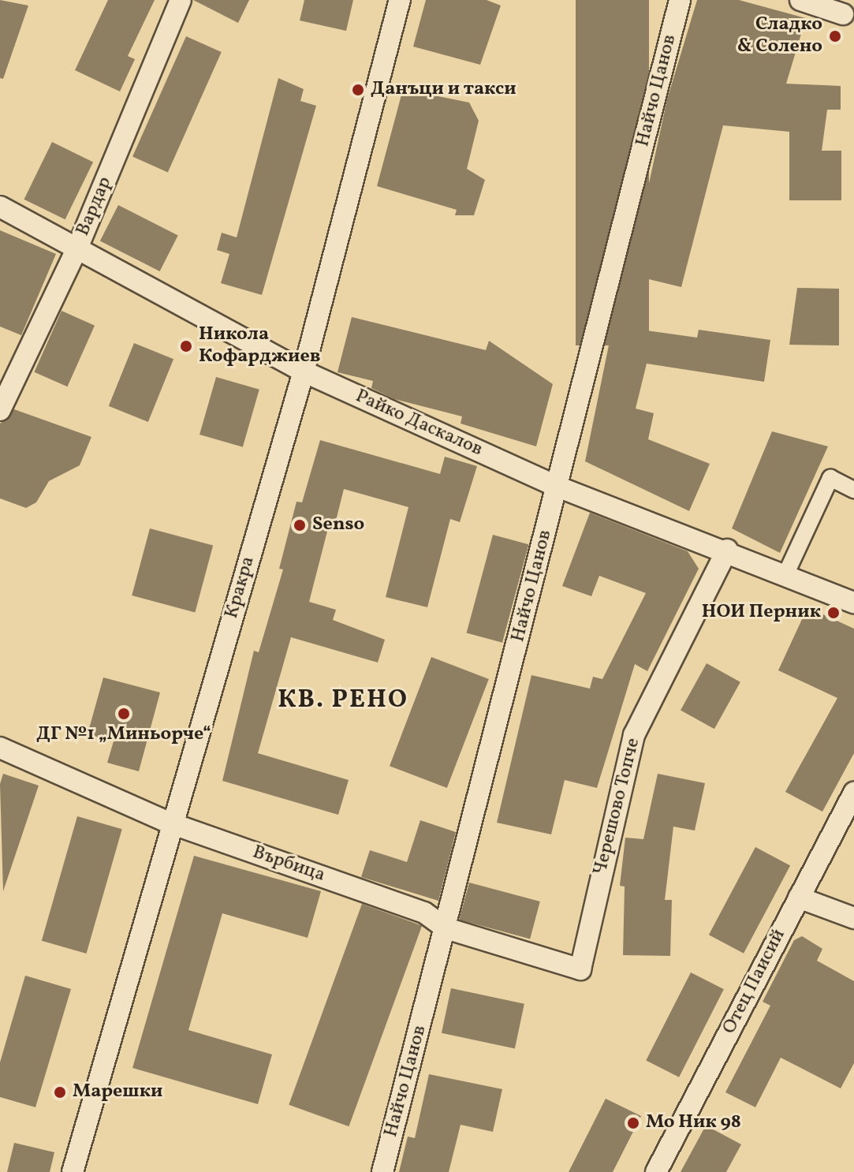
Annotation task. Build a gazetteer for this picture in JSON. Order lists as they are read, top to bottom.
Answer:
{
  "streets": {
    "street": [
      "Найчо Цанов",
      "Вардар",
      "Райко Даскалов",
      "Кракра",
      "Черешово Топче",
      "Върбица",
      "Отец Паисий"
    ]
  },
  "crossings": [
    ["Найчо Цанов", "Райко Даскалов"],
    ["Найчо Цанов", "Върбица"],
    ["Вардар", "Райко Даскалов"],
    ["Райко Даскалов", "Кракра"],
    ["Райко Даскалов", "Черешово Топче"],
    ["Кракра", "Върбица"],
    ["Черешово Топче", "Върбица"]
  ],
  "districts": ["КВ. РЕНО"],
  "places": [
    "Сладко & Солено",
    "Данъци и такси",
    "Никола Кофарджиев",
    "Senso",
    "НОИ Перник",
    "ДГ №1 „Миньорче“",
    "Марешки",
    "Мо Ник 98"
  ]
}
